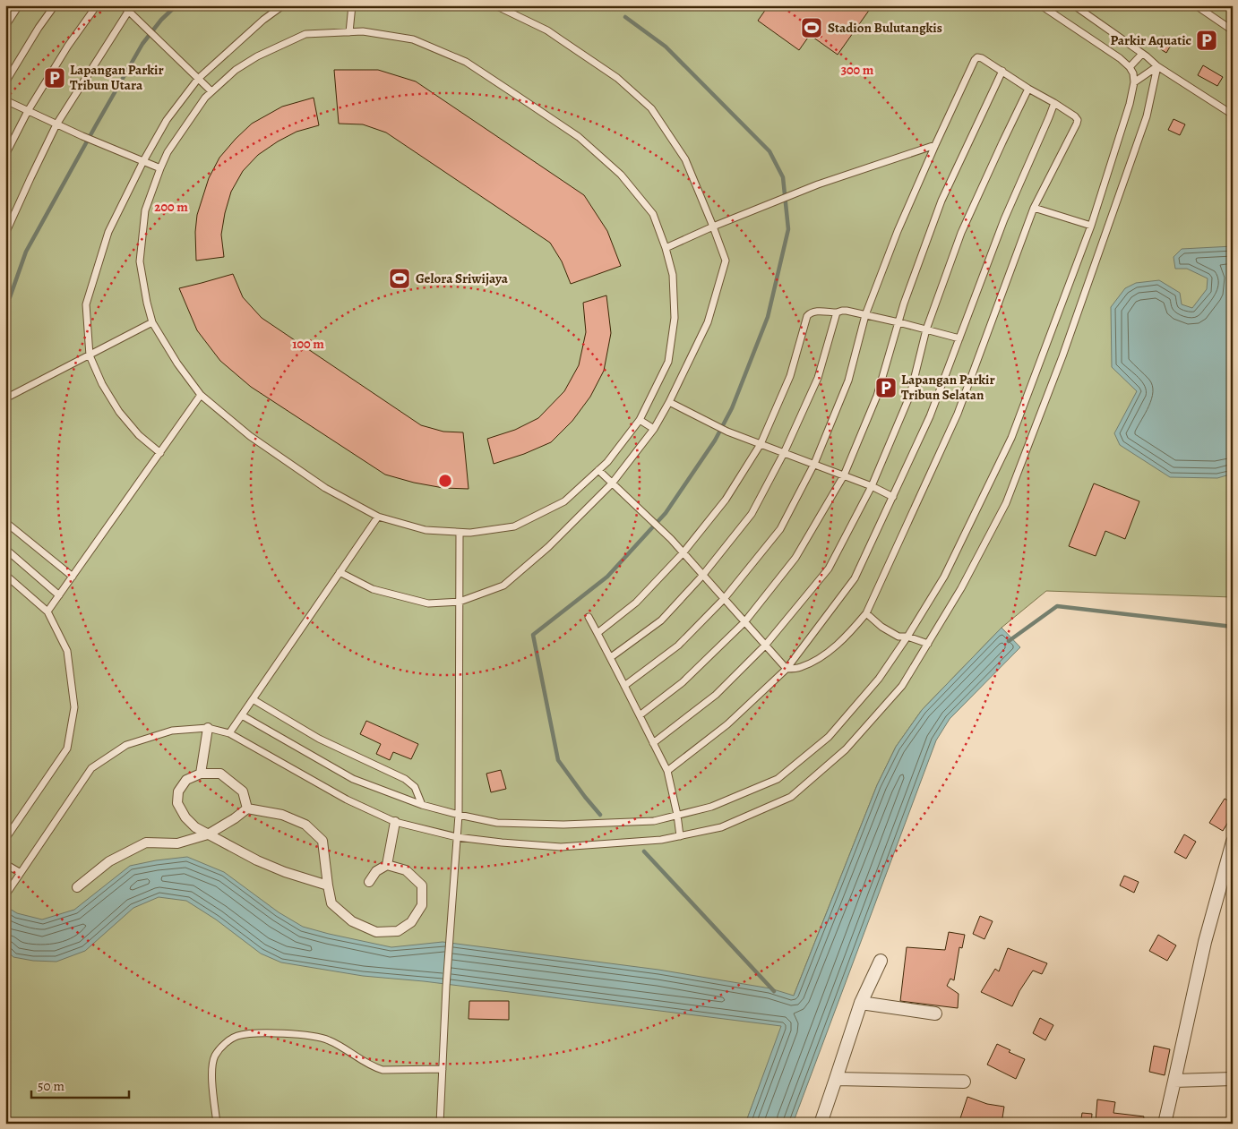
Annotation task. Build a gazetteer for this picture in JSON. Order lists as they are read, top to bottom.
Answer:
{
  "places": {
    "sports": ["Stadion Bulutangkis", "Gelora Sriwijaya"],
    "parking": ["Parkir Aquatic", "Lapangan Parkir Tribun Utara", "Lapangan Parkir Tribun Selatan"]
  },
  "scale_bar": "50 m",
  "rings": ["300 m", "200 m", "100 m"]
}
